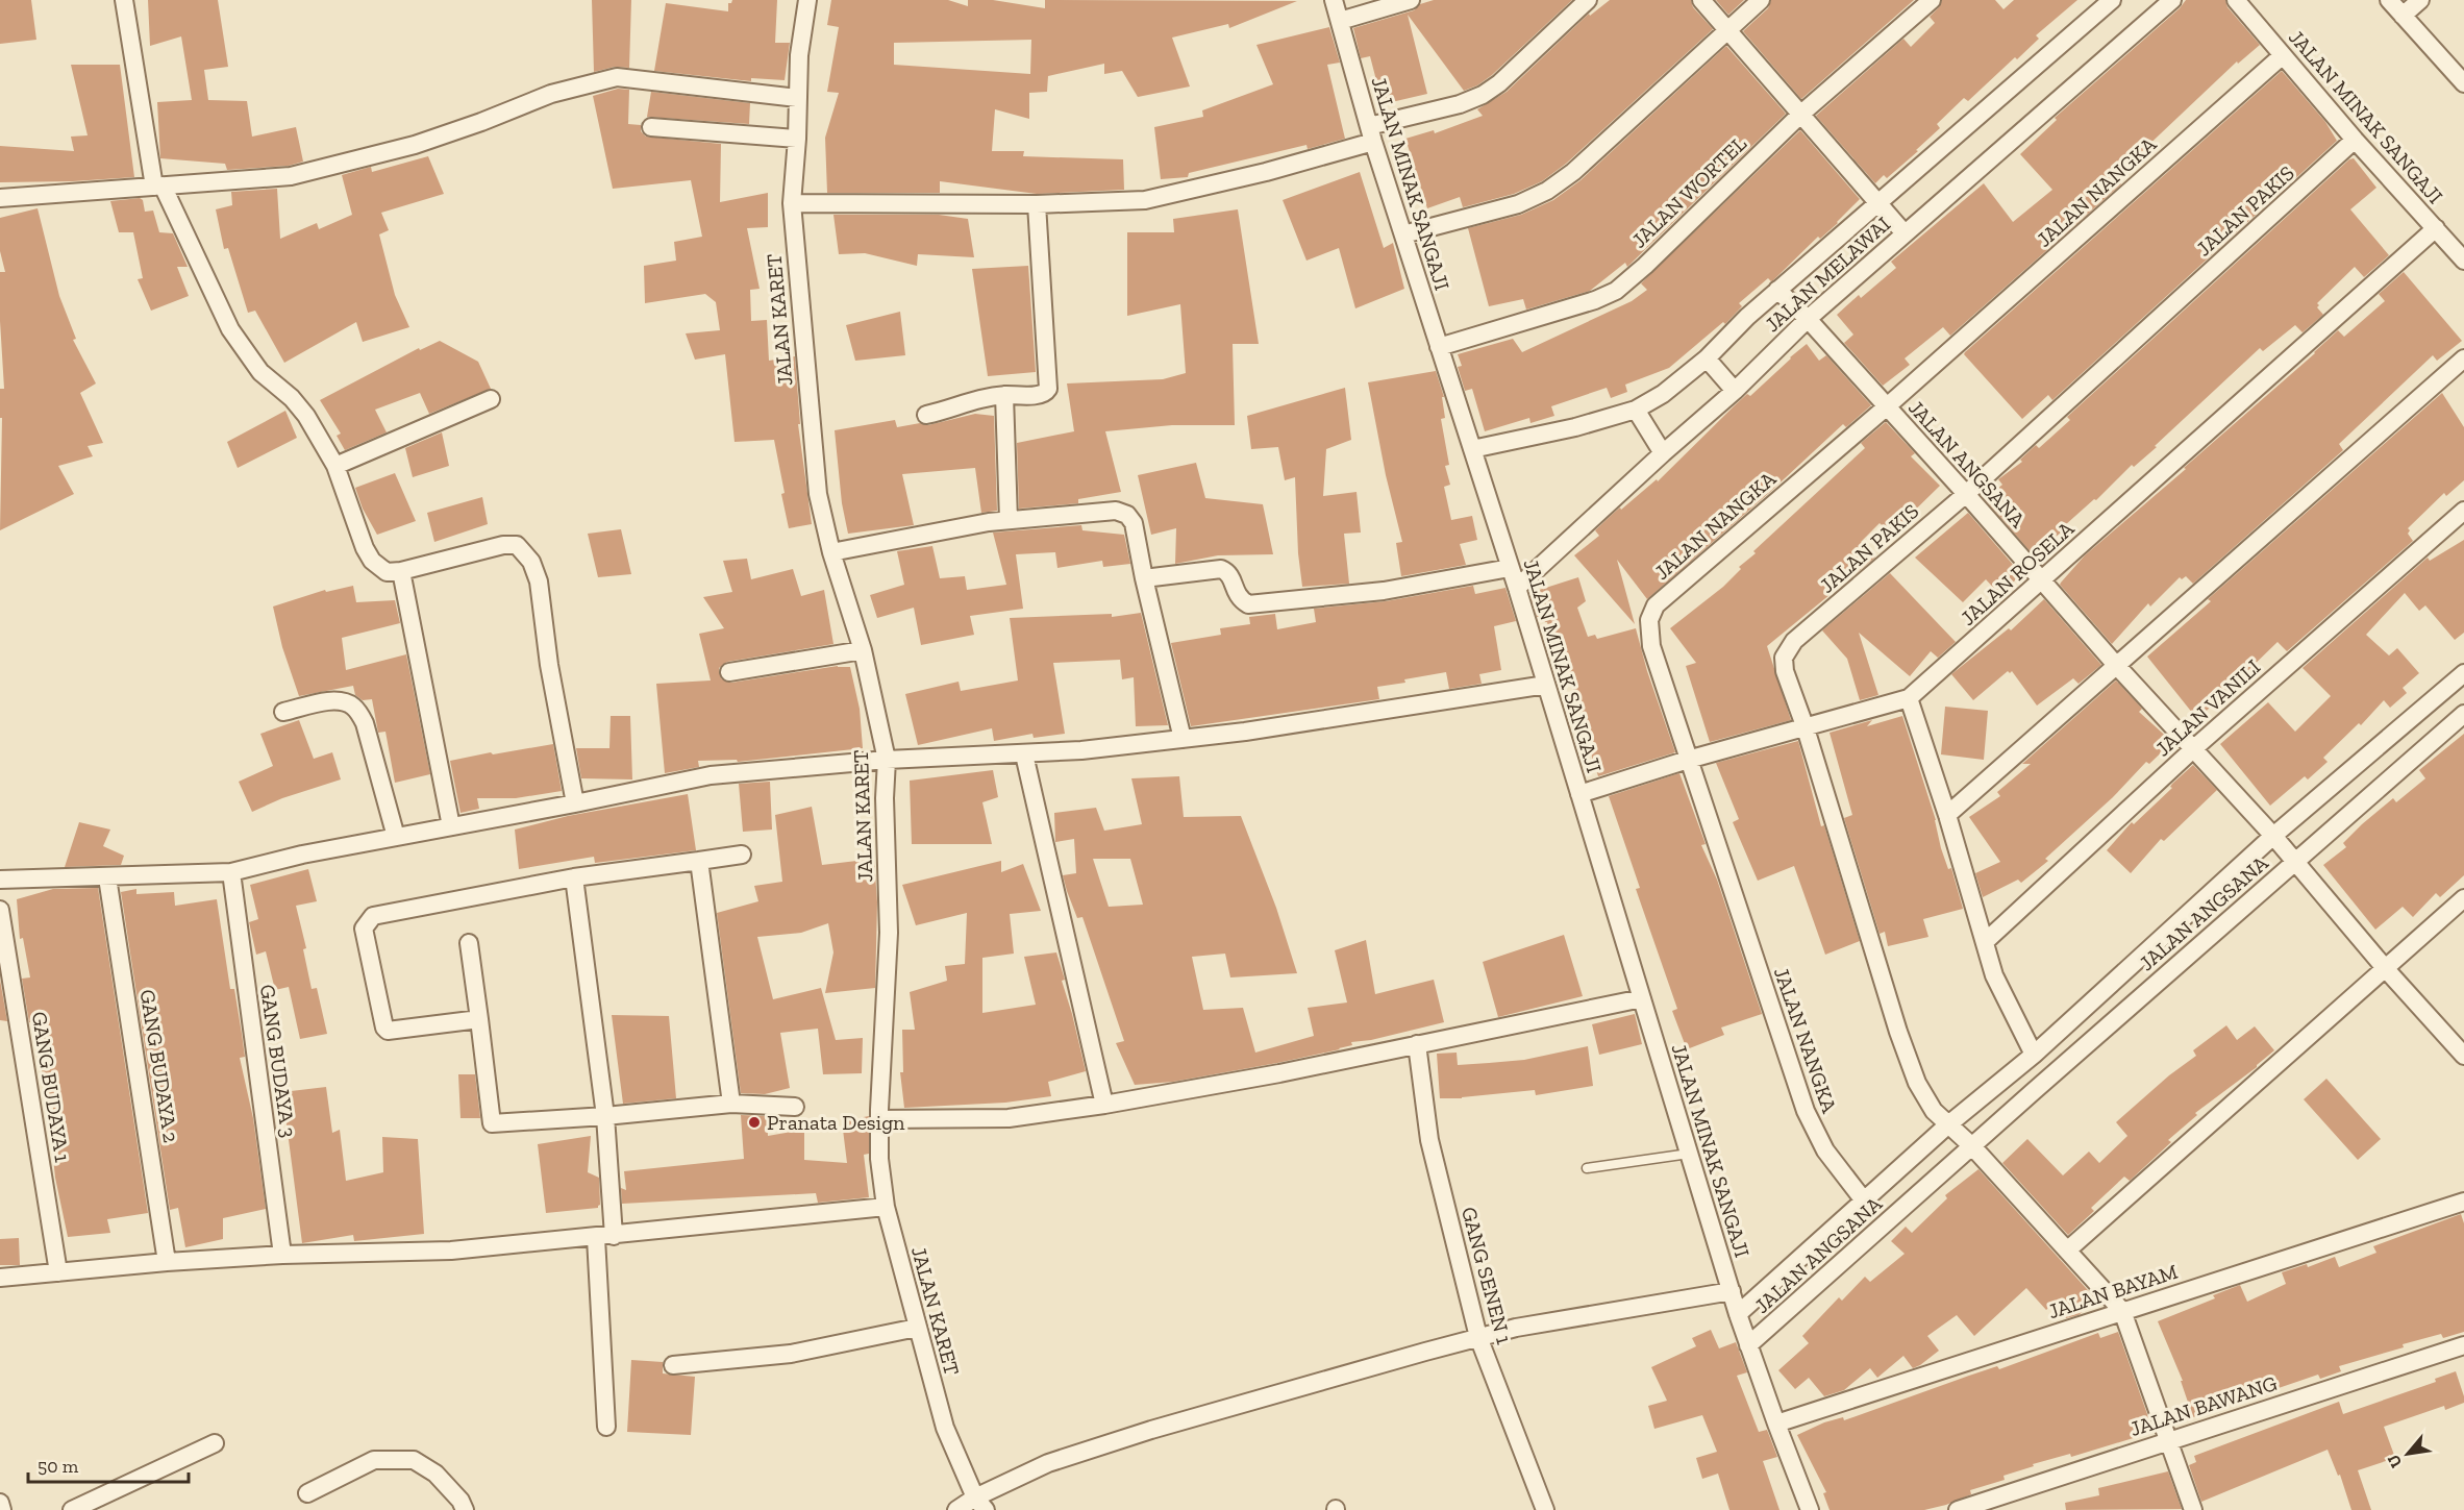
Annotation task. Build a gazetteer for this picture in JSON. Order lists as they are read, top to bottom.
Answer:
{
  "streets": {
    "street": [
      "JALAN MINAK SANGAJI",
      "JALAN WORTEL",
      "JALAN NANGKA",
      "JALAN PAKIS",
      "JALAN MELAWAI",
      "JALAN KARET",
      "JALAN ANGSANA",
      "JALAN ROSELA",
      "JALAN VANILI",
      "GANG BUDAYA 3",
      "GANG BUDAYA 2",
      "GANG BUDAYA 1",
      "GANG SENEN 1",
      "JALAN BAYAM",
      "JALAN BAWANG"
    ]
  },
  "crossings": [
    ["JALAN MINAK SANGAJI", "JALAN WORTEL"],
    ["JALAN MINAK SANGAJI", "JALAN NANGKA"],
    ["JALAN MINAK SANGAJI", "JALAN PAKIS"],
    ["JALAN MINAK SANGAJI", "JALAN MELAWAI"],
    ["JALAN MINAK SANGAJI", "JALAN ANGSANA"],
    ["JALAN MINAK SANGAJI", "JALAN ROSELA"],
    ["JALAN MINAK SANGAJI", "JALAN BAYAM"],
    ["JALAN NANGKA", "JALAN ANGSANA"],
    ["JALAN PAKIS", "JALAN ANGSANA"],
    ["JALAN MELAWAI", "JALAN ANGSANA"],
    ["JALAN ANGSANA", "JALAN ROSELA"],
    ["JALAN ANGSANA", "JALAN VANILI"]
  ],
  "places": ["Pranata Design"],
  "scale_bar": "50 m",
  "north": "bottom left"
}
